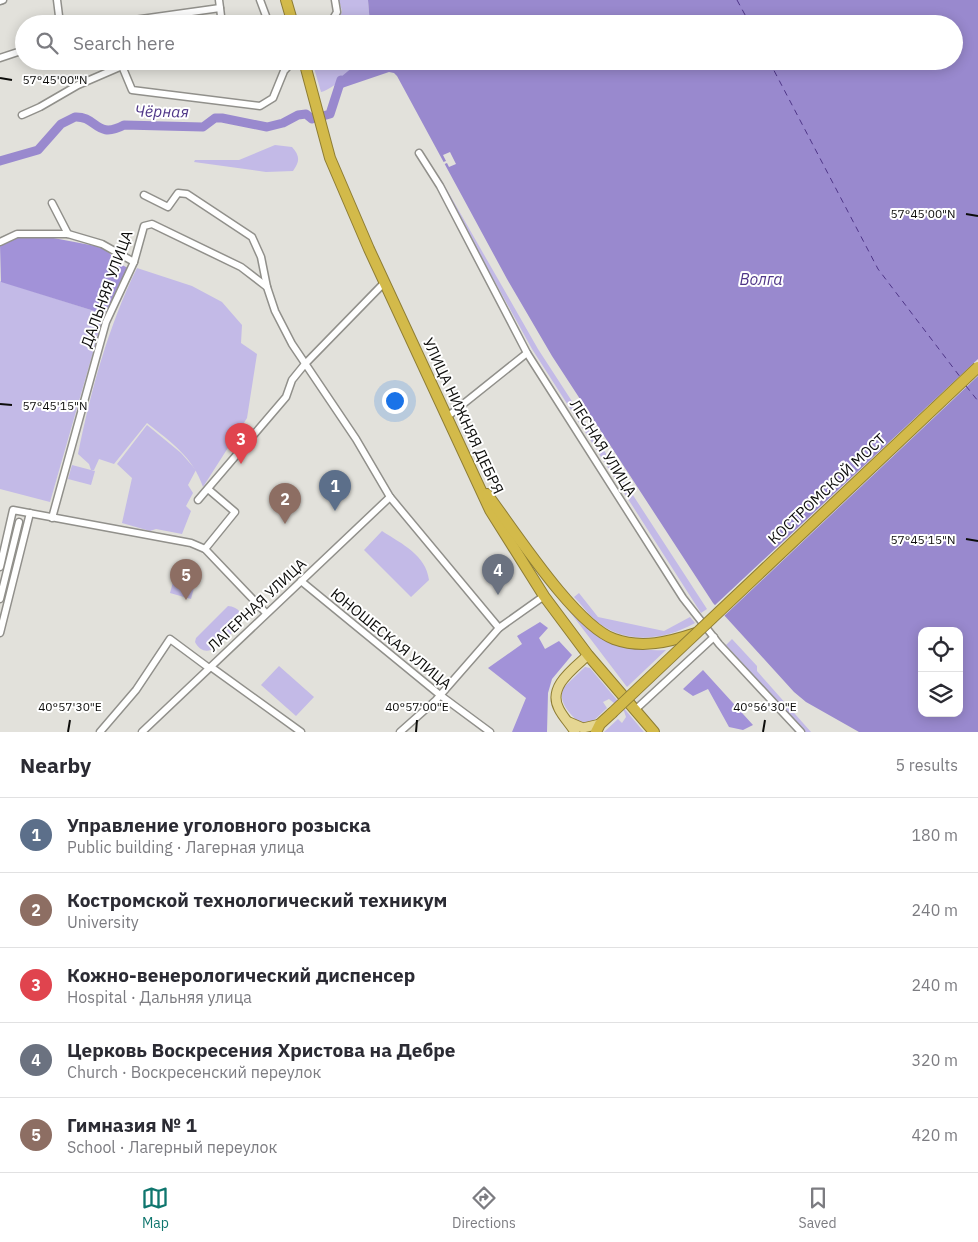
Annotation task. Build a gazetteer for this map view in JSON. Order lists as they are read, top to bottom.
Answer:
{
  "streets": {
    "highway": ["УЛИЦА НИЖНЯЯ ДЕБРЯ", "КОСТРОМСКОЙ МОСТ"],
    "street": [
      "ДАЛЬНЯЯ УЛИЦА",
      "ЛЕСНАЯ УЛИЦА",
      "ЛАГЕРНАЯ УЛИЦА",
      "ЮНОШЕСКАЯ УЛИЦА"
    ]
  },
  "crossings": [
    ["ЛАГЕРНАЯ УЛИЦА", "ЮНОШЕСКАЯ УЛИЦА"]
  ],
  "water": ["Чёрная", "Волга"],
  "page": {
    "search": "Search here",
    "pins": [
      "3",
      "1",
      "2",
      "4",
      "5"
    ],
    "heading": ["Nearby", "5 results"],
    "list": [
      {
        "mark": "1",
        "name": "Управление уголовного розыска",
        "note": "Public building · Лагерная улица",
        "value": "180 m"
      },
      {
        "mark": "2",
        "name": "Костромской технологический техникум",
        "note": "University",
        "value": "240 m"
      },
      {
        "mark": "3",
        "name": "Кожно-венерологический диспенсер",
        "note": "Hospital · Дальняя улица",
        "value": "240 m"
      },
      {
        "mark": "4",
        "name": "Церковь Воскресения Христова на Дебре",
        "note": "Church · Воскресенский переулок",
        "value": "320 m"
      },
      {
        "mark": "5",
        "name": "Гимназия № 1",
        "note": "School · Лагерный переулок",
        "value": "420 m"
      }
    ],
    "nav": ["Map", "Directions", "Saved"]
  },
  "coordinates": [
    "57°45'00\"N",
    "57°45'15\"N",
    "40°57'30\"E",
    "40°57'00\"E",
    "40°56'30\"E"
  ]
}
